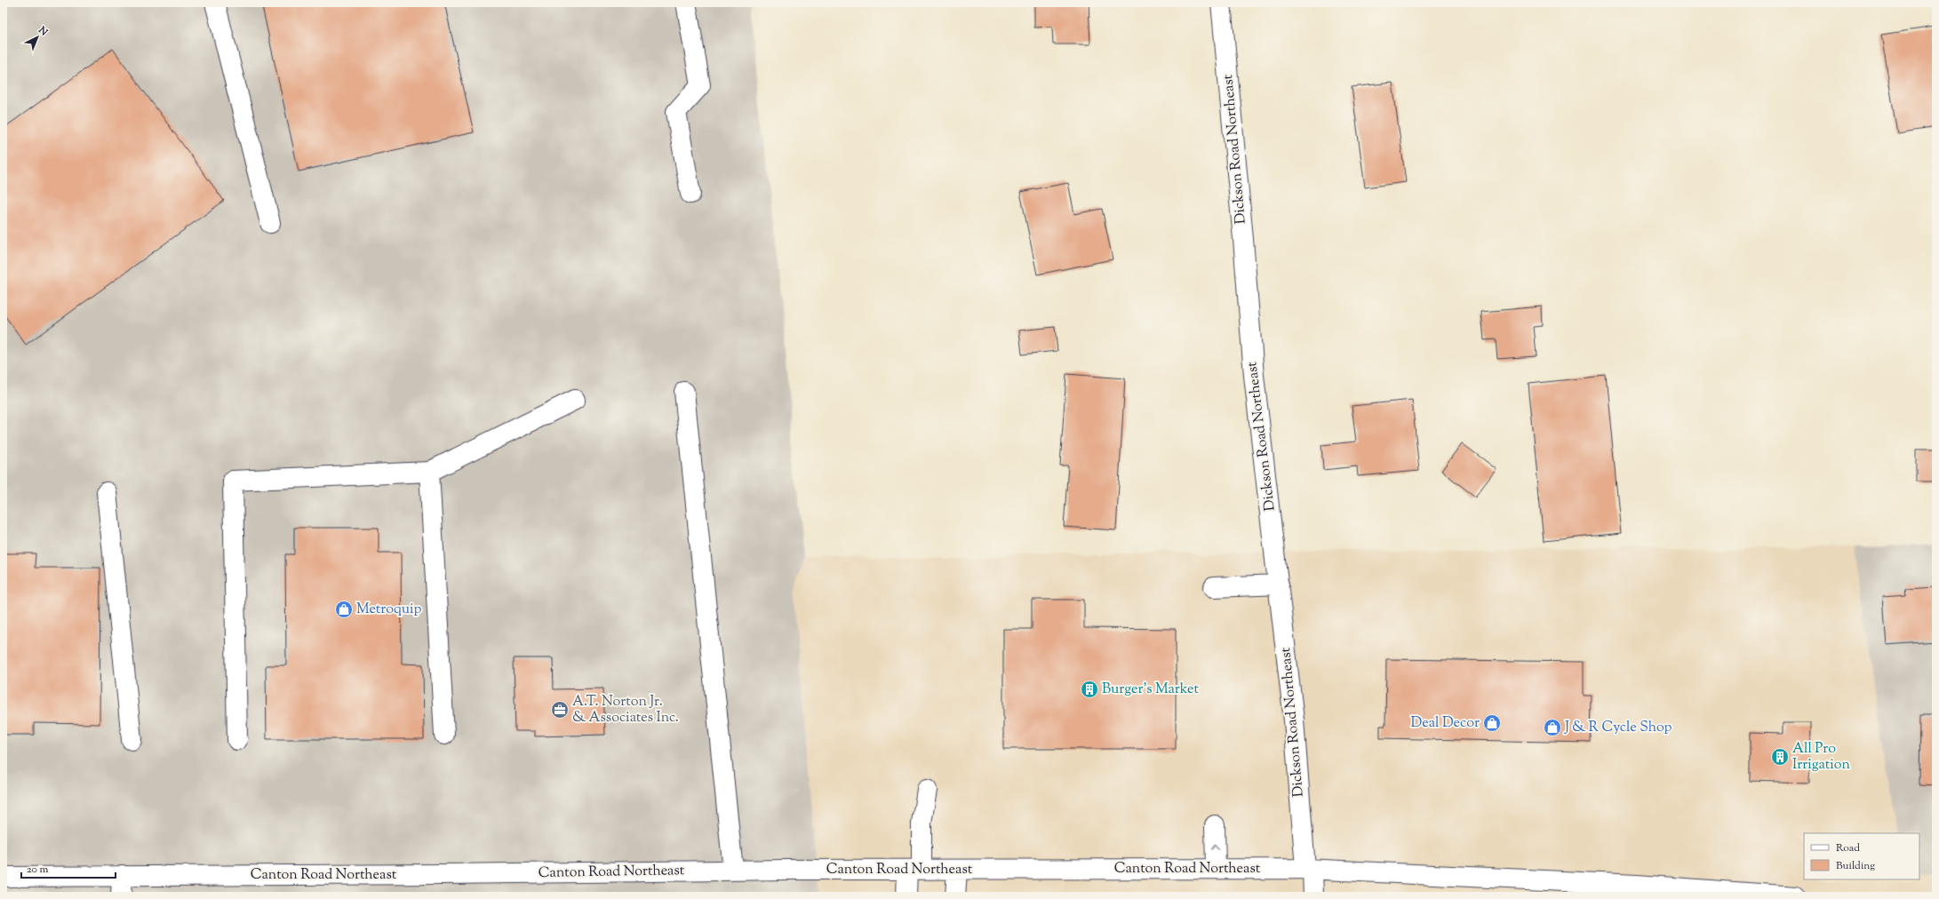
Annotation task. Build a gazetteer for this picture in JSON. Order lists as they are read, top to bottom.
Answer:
{
  "streets": {
    "street": ["Dickson Road Northeast", "Canton Road Northeast"]
  },
  "crossings": [
    ["Dickson Road Northeast", "Canton Road Northeast"]
  ],
  "places": {
    "shop": ["Metroquip", "Deal Decor", "J & R Cycle Shop"],
    "building": ["Burger's Market", "All Pro Irrigation"],
    "office": ["A.T. Norton Jr. & Associates Inc."]
  },
  "legend": ["Road", "Building"],
  "scale_bar": "20 m",
  "north": "top right"
}
